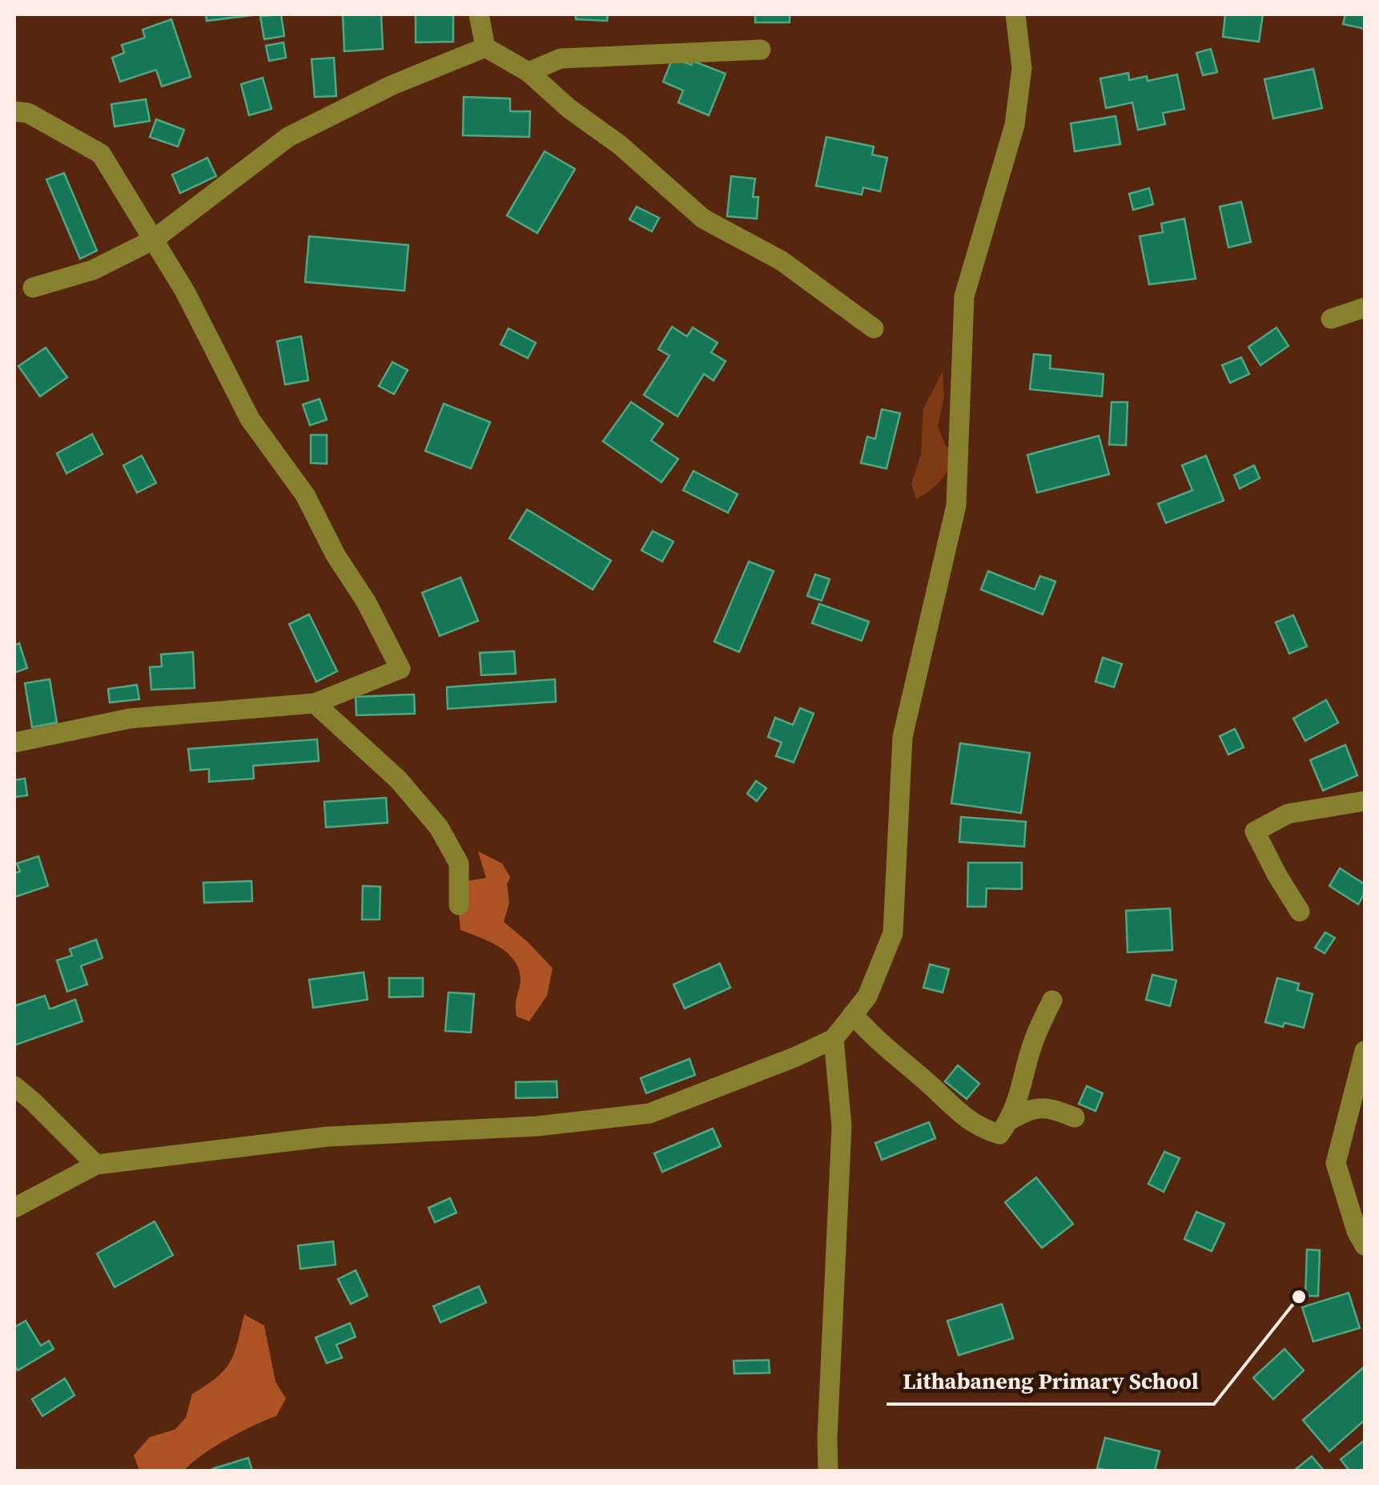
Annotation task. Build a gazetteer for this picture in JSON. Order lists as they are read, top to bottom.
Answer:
{
  "places": ["Lithabaneng Primary School"]
}
